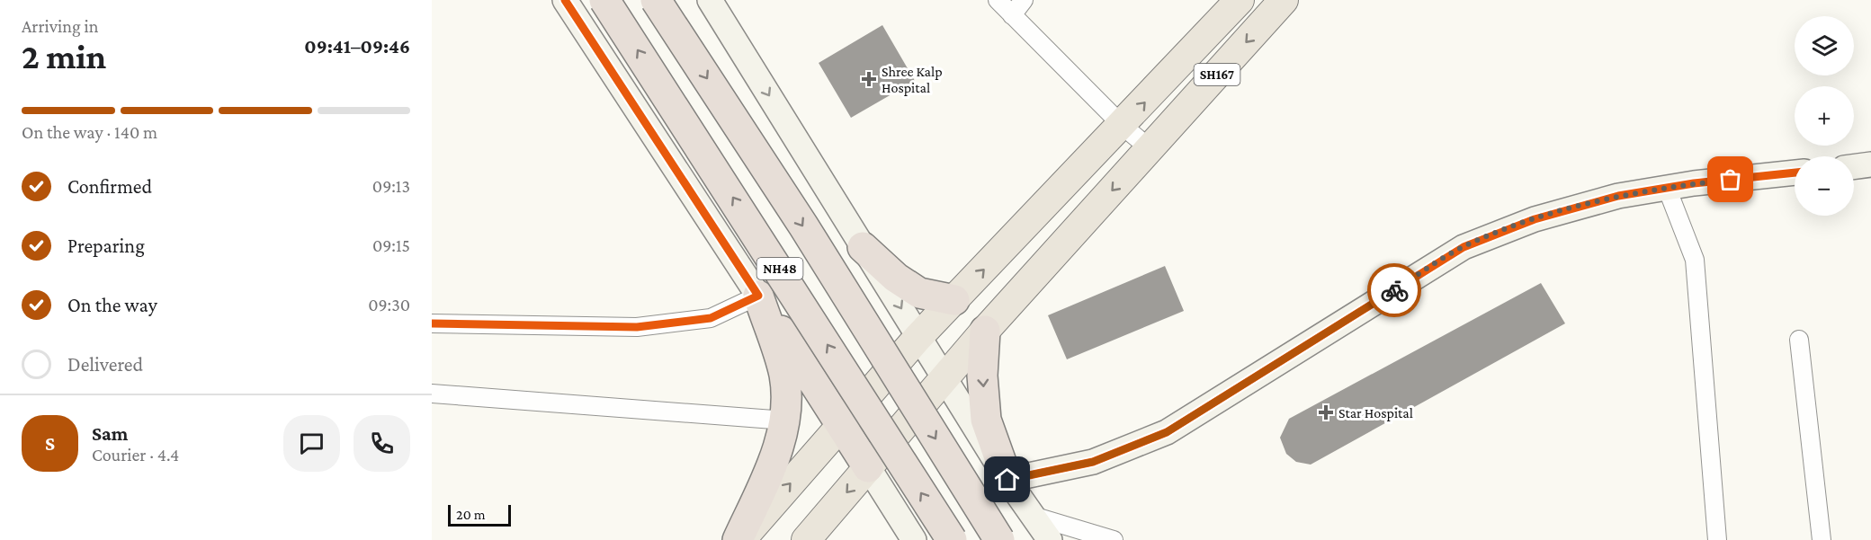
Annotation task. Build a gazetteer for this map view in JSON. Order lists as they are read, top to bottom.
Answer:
{
  "streets": {
    "highway": ["NH48"],
    "main road": ["SH167"]
  },
  "places": {
    "health": ["Shree Kalp Hospital", "Star Hospital"]
  },
  "scale_bar": "20 m",
  "page": {
    "heading": ["2 min", "Arriving in", "09:41–09:46"],
    "panel": ["Sam", "Courier · 4.4"],
    "map_buttons": ["+", "−"],
    "bar": "On the way · 140 m",
    "list": [
      ["Confirmed", "09:13"],
      ["Preparing", "09:15"],
      ["On the way", "09:30"],
      "Delivered"
    ],
    "round": "S",
    "scale": "20 m"
  }
}
